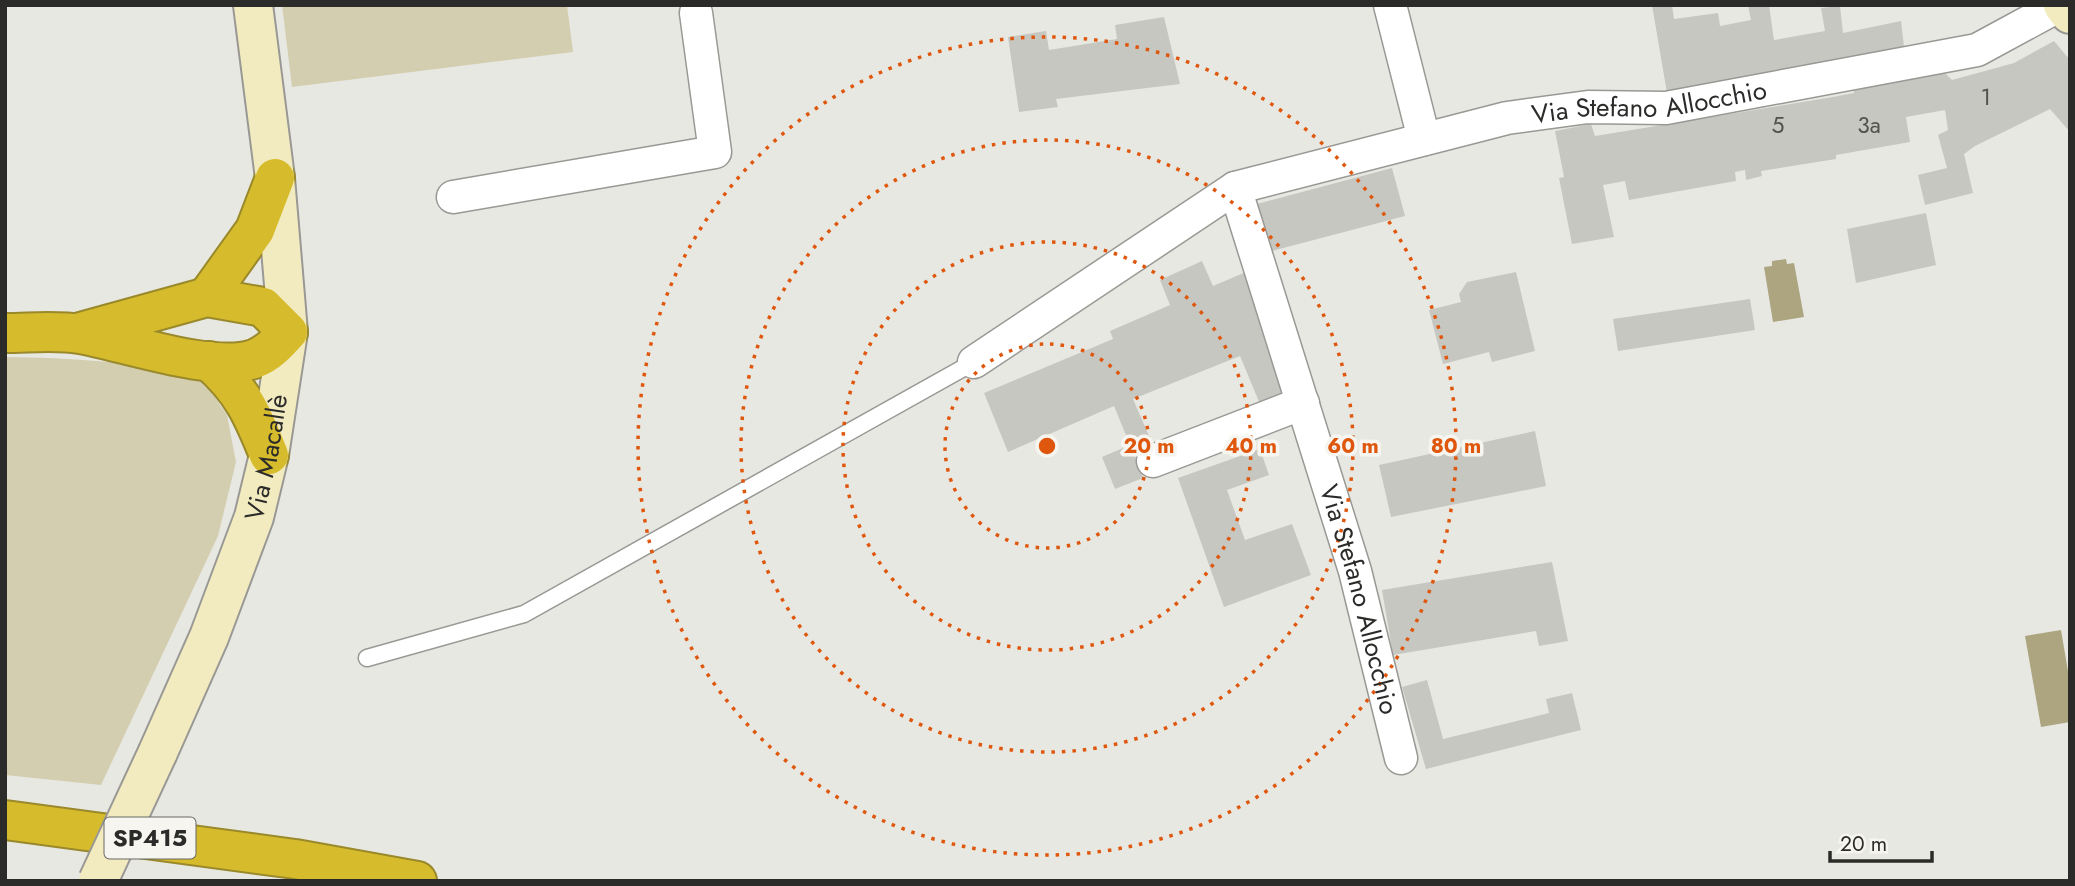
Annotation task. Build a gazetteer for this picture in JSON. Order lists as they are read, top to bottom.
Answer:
{
  "streets": {
    "highway": ["SP415"],
    "street": ["Via Stefano Allocchio", "Via Macallè"]
  },
  "house_numbers": ["1", "5", "3a"],
  "scale_bar": "20 m",
  "rings": [
    "20 m",
    "40 m",
    "60 m",
    "80 m"
  ]
}
